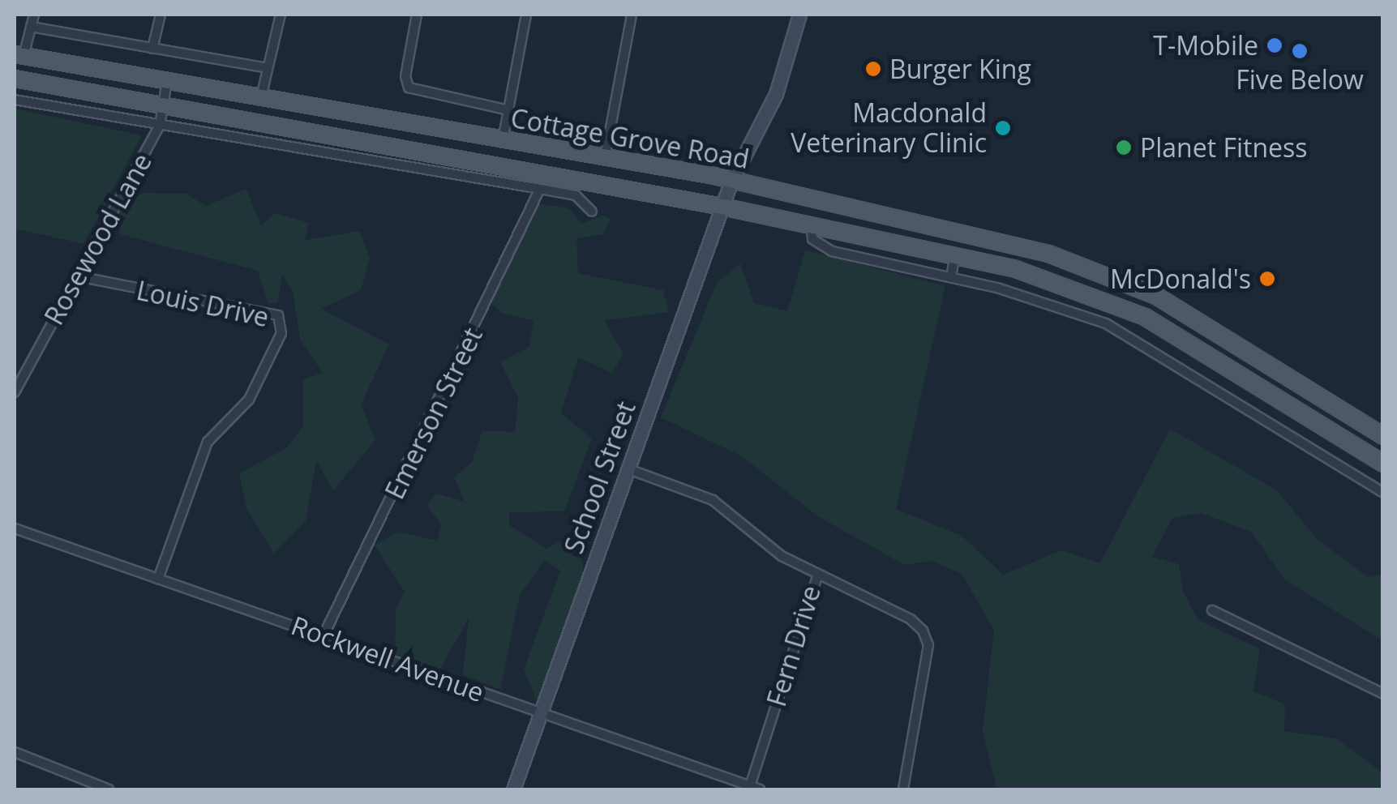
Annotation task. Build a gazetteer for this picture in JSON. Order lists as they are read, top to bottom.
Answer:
{
  "streets": {
    "main road": ["Cottage Grove Road", "School Street"],
    "street": [
      "Rosewood Lane",
      "Louis Drive",
      "Emerson Street",
      "Fern Drive",
      "Rockwell Avenue"
    ]
  },
  "crossings": [
    ["Cottage Grove Road", "Rosewood Lane"],
    ["Cottage Grove Road", "School Street"],
    ["Rosewood Lane", "Louis Drive"],
    ["Louis Drive", "Rockwell Avenue"],
    ["Emerson Street", "Rockwell Avenue"],
    ["School Street", "Fern Drive"],
    ["School Street", "Rockwell Avenue"],
    ["Fern Drive", "Rockwell Avenue"]
  ],
  "places": [
    "T-Mobile",
    "Five Below",
    "Burger King",
    "Macdonald Veterinary Clinic",
    "Planet Fitness",
    "McDonald's"
  ]
}
